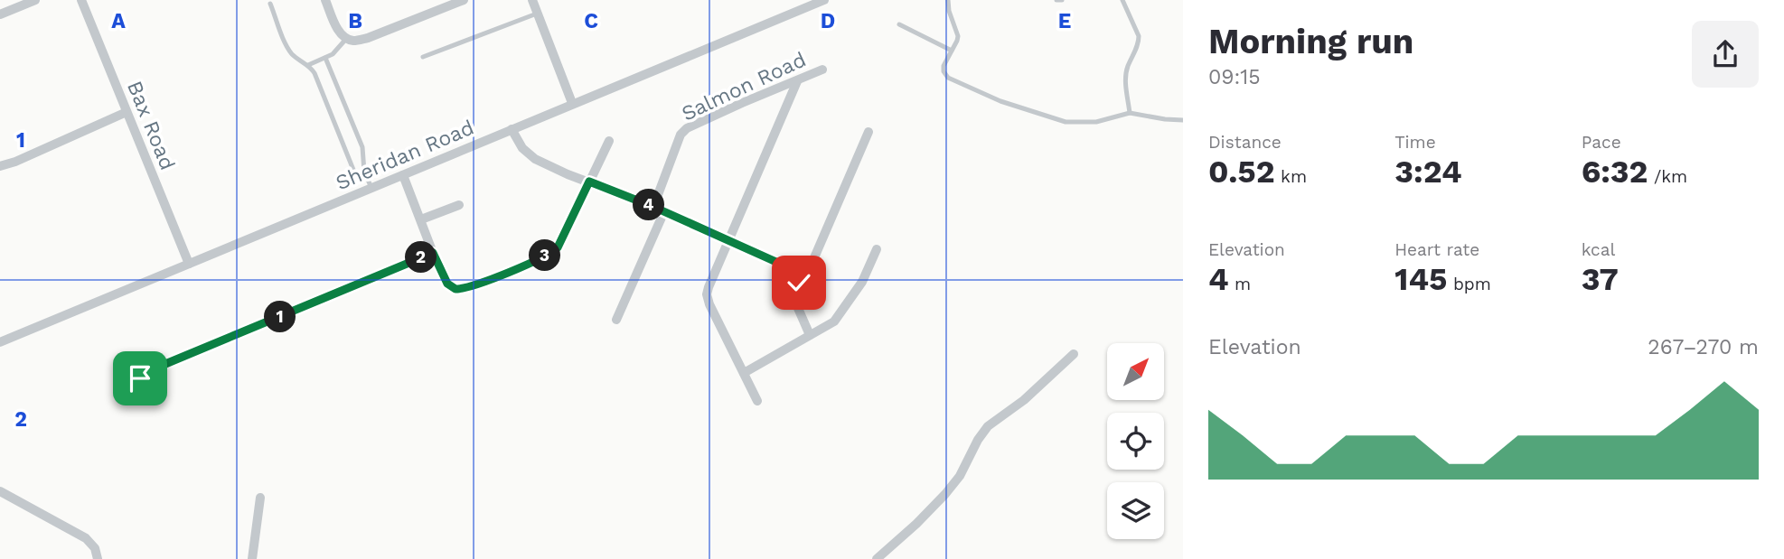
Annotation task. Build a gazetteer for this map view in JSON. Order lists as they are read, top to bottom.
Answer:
{
  "streets": {
    "street": ["Salmon Road", "Bax Road", "Sheridan Road"]
  },
  "crossings": [
    ["Bax Road", "Sheridan Road"]
  ],
  "north": "top right",
  "page": {
    "heading": ["Morning run", "09:15"],
    "stats": [
      ["Distance", "0.52 km"],
      ["Time", "3:24"],
      ["Pace", "6:32 /km"],
      ["Elevation", "4 m"],
      ["Heart rate", "145 bpm"],
      ["kcal", "37"]
    ],
    "pins": [
      "4",
      "3",
      "2",
      "1"
    ],
    "chart": ["Elevation", "267–270 m"]
  },
  "grid": {
    "columns": [
      "A",
      "B",
      "C",
      "D",
      "E"
    ],
    "rows": ["1", "2"]
  }
}
